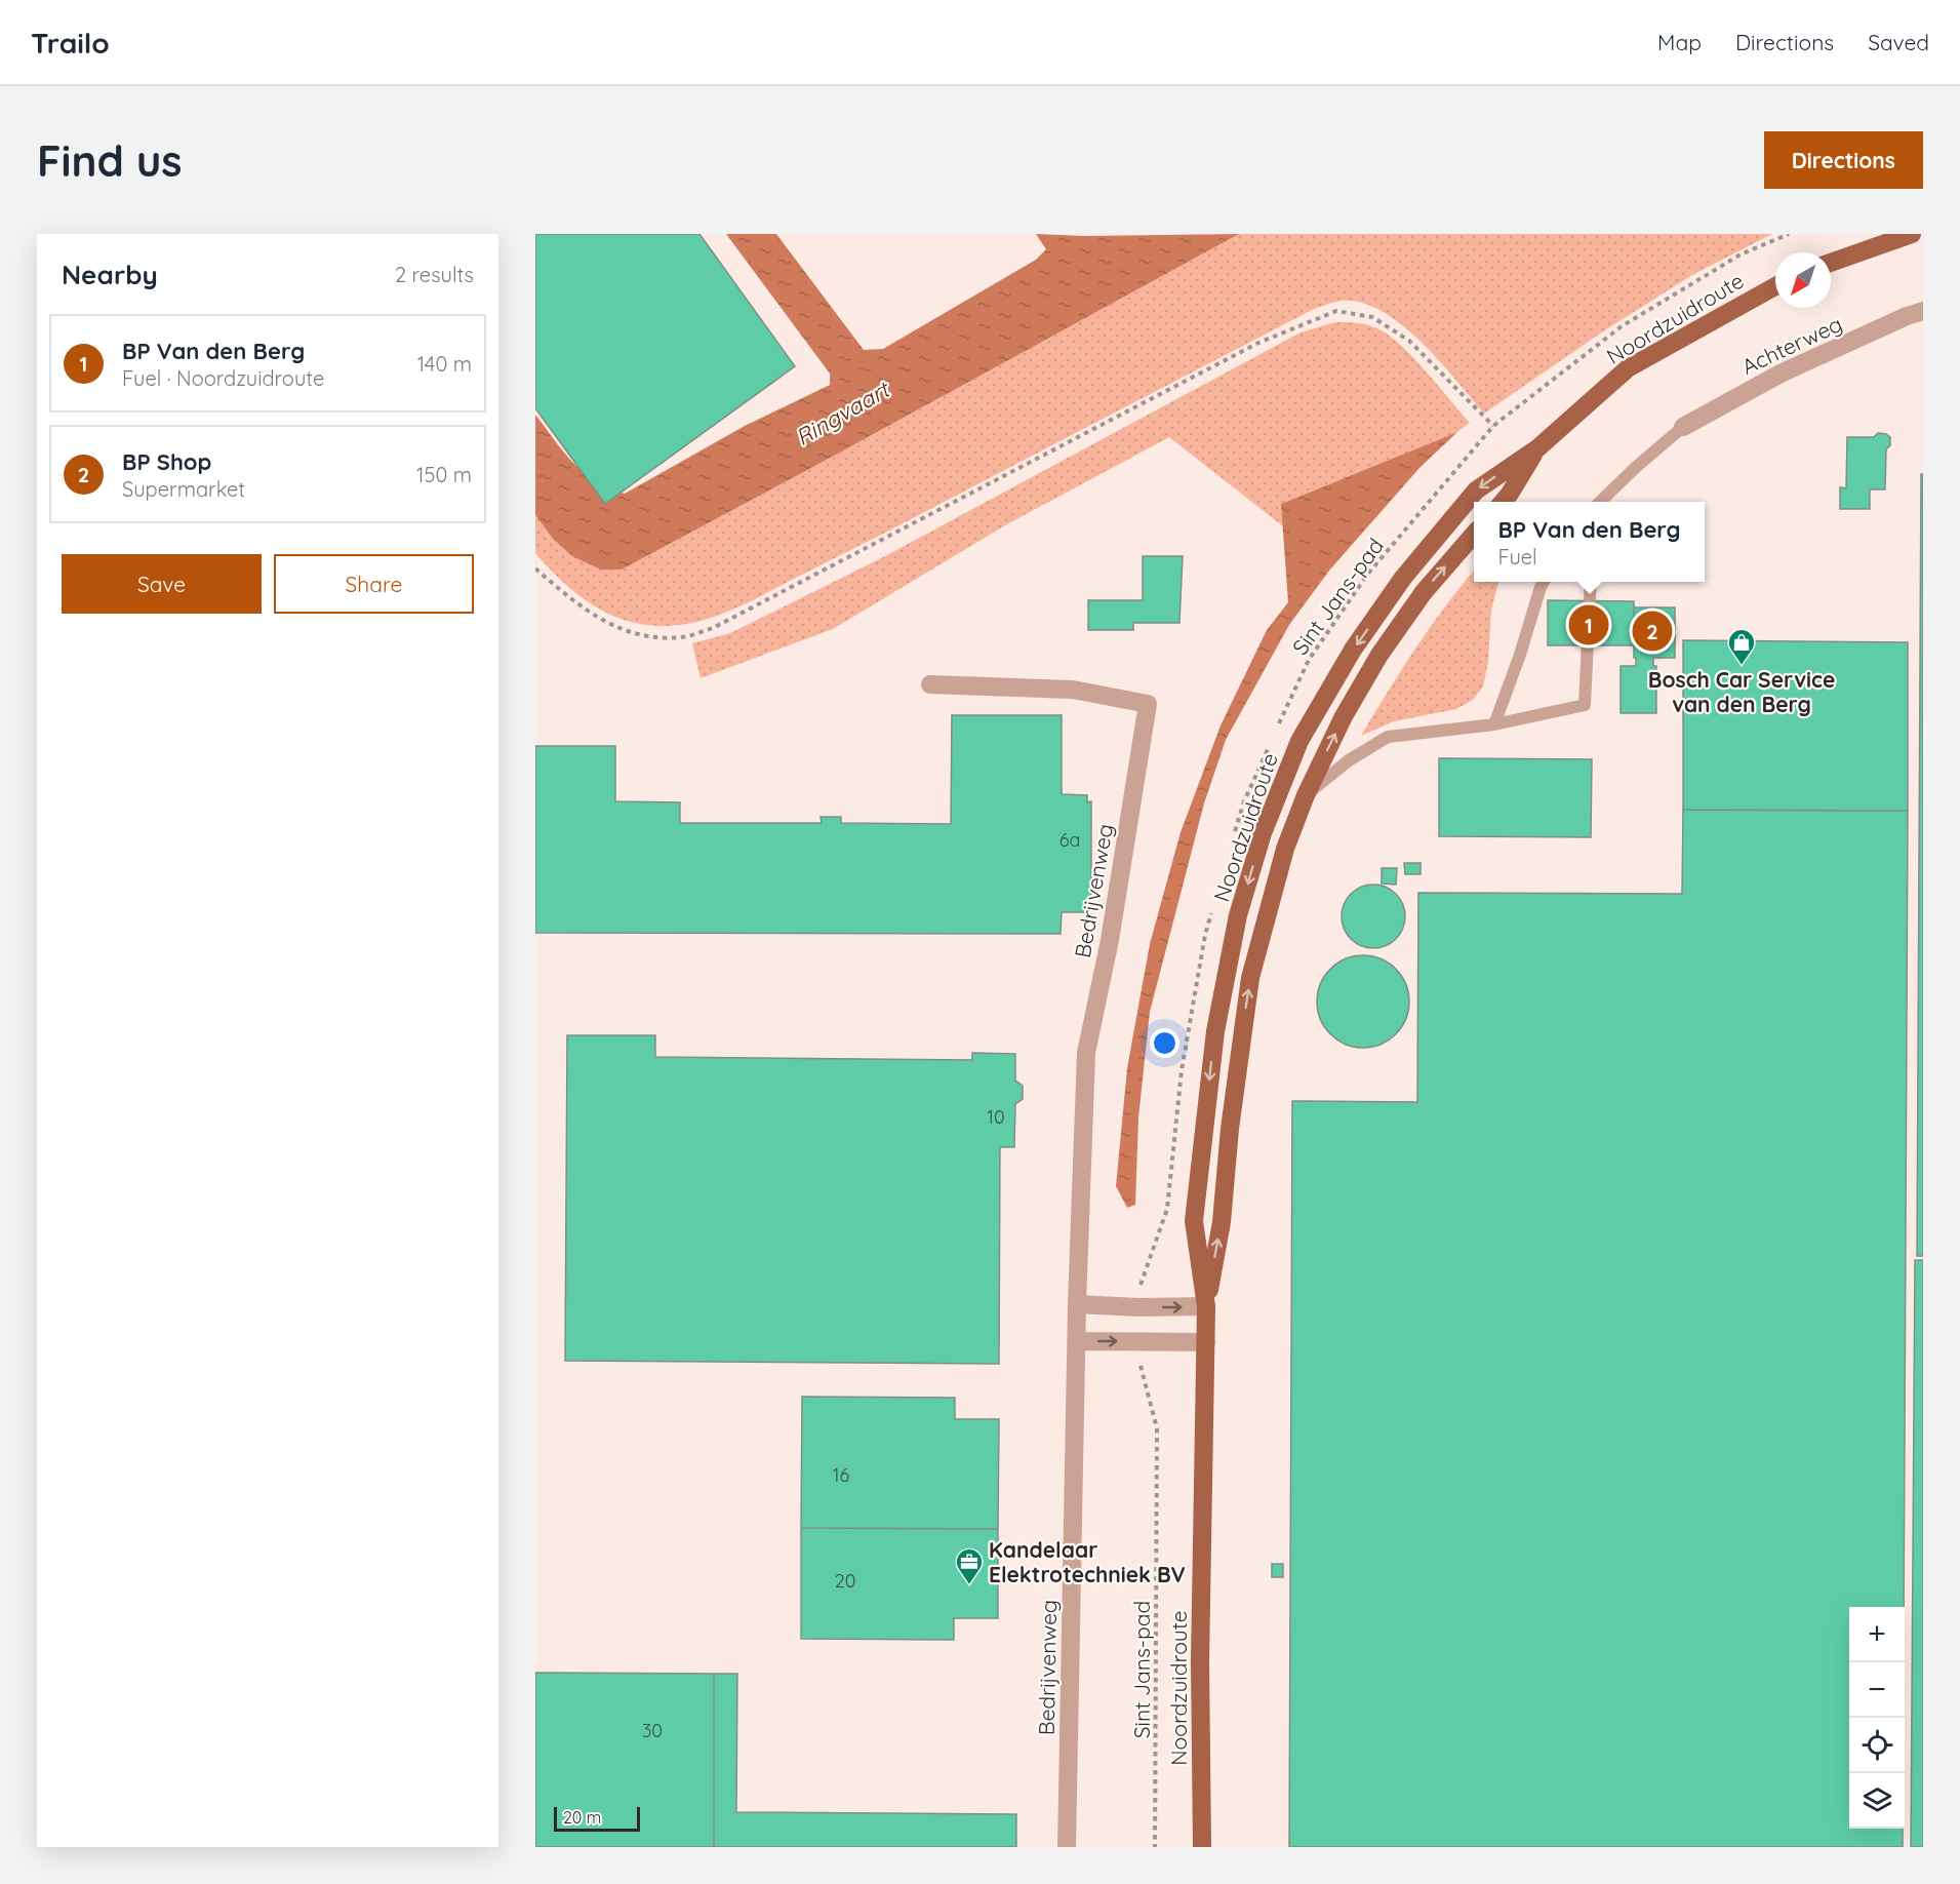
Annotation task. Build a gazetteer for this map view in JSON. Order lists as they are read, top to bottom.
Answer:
{
  "streets": {
    "main road": ["Noordzuidroute"],
    "street": ["Achterweg", "Bedrijvenweg"],
    "path": ["Sint Jans-pad"]
  },
  "water": ["Ringvaart"],
  "places": {
    "shop": ["Bosch Car Service van den Berg"],
    "office": ["Kandelaar Elektrotechniek BV"]
  },
  "house_numbers": [
    "6a",
    "10",
    "16",
    "20",
    "30"
  ],
  "scale_bar": "20 m",
  "north": "bottom left",
  "page": {
    "header": "Trailo",
    "nav": ["Map", "Directions", "Saved"],
    "buttons": [
      "Directions",
      ["Save", "Share"]
    ],
    "title": "Find us",
    "heading": ["Nearby", "2 results"],
    "list": [
      {
        "mark": "1",
        "name": "BP Van den Berg",
        "note": "Fuel · Noordzuidroute",
        "value": "140 m"
      },
      {
        "mark": "2",
        "name": "BP Shop",
        "note": "Supermarket",
        "value": "150 m"
      }
    ],
    "popup": ["BP Van den Berg", "Fuel"],
    "pins": ["1", "2"],
    "map_buttons": ["+", "−"],
    "scale": "20 m"
  }
}
